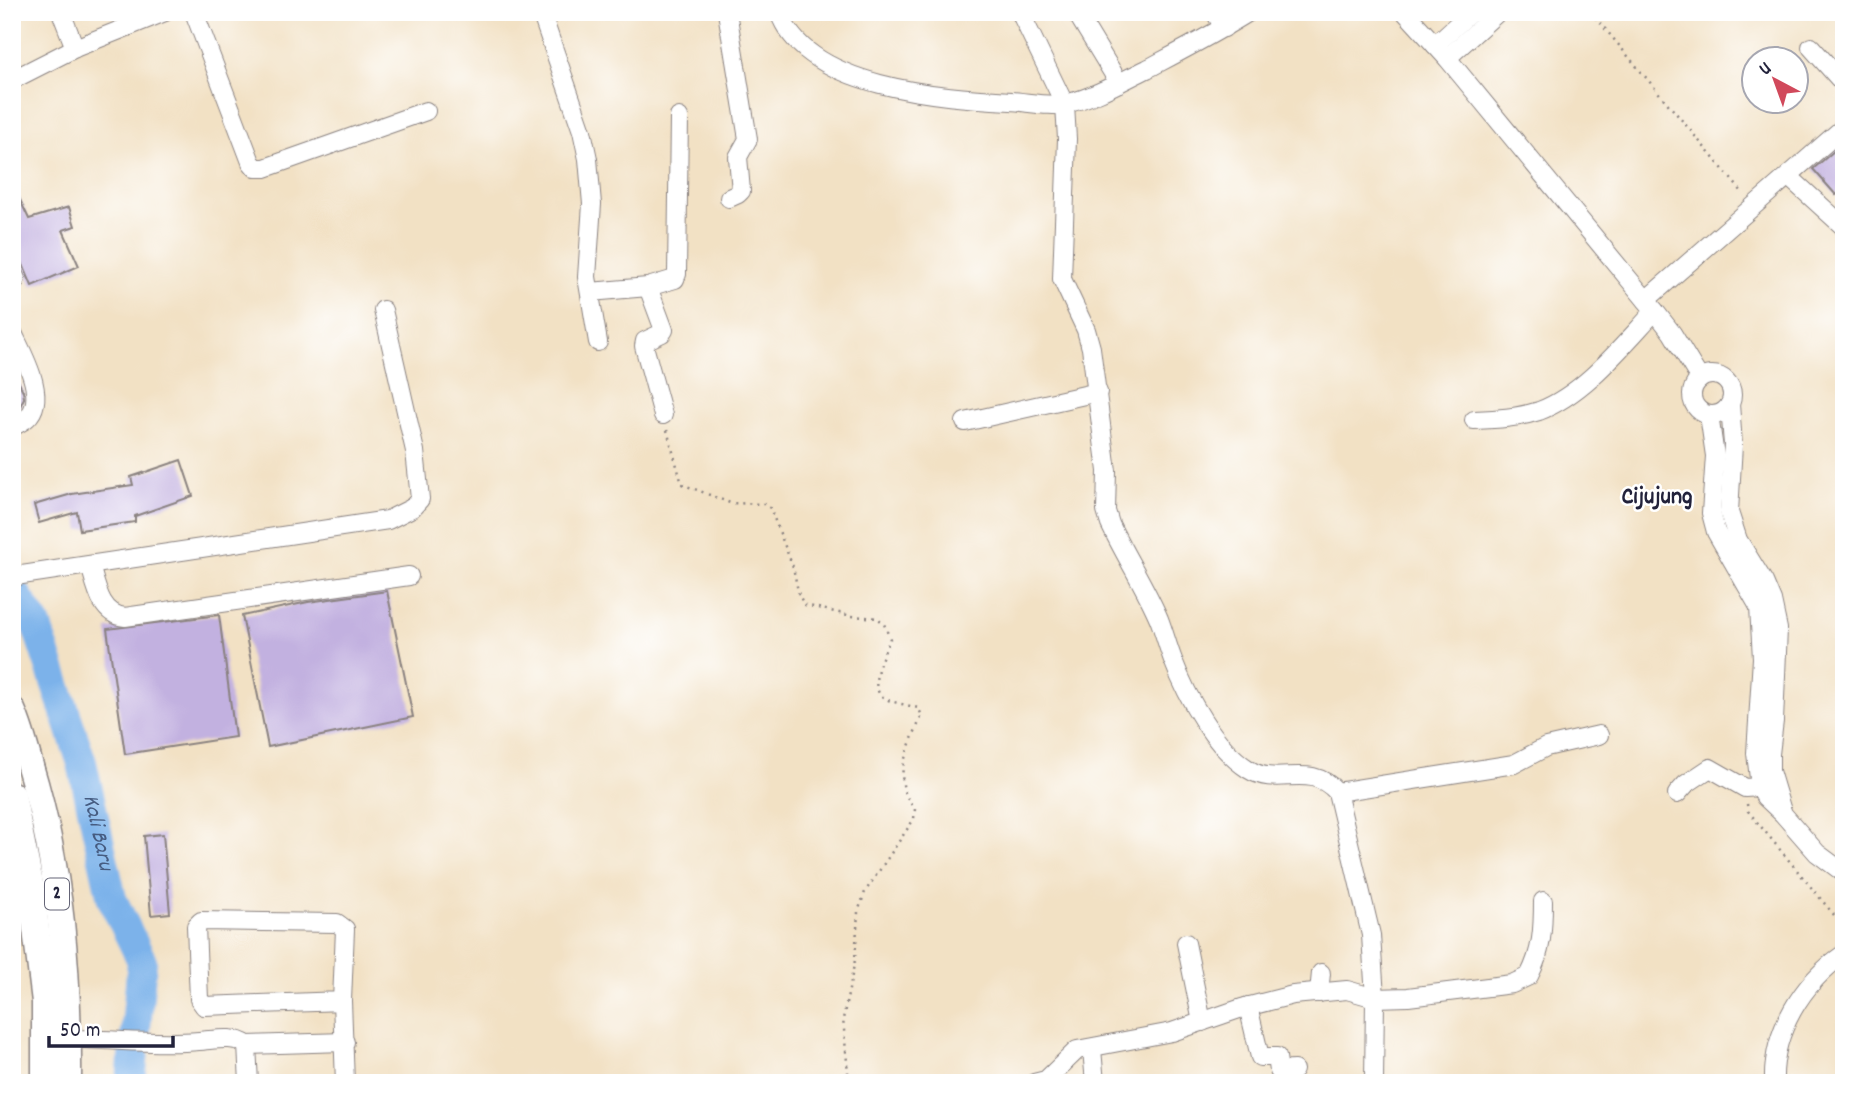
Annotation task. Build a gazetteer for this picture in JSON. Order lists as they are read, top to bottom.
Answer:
{
  "streets": {
    "highway": ["2"]
  },
  "districts": ["Cijujung"],
  "water": ["Kali Baru"],
  "scale_bar": "50 m",
  "north": "top left"
}
